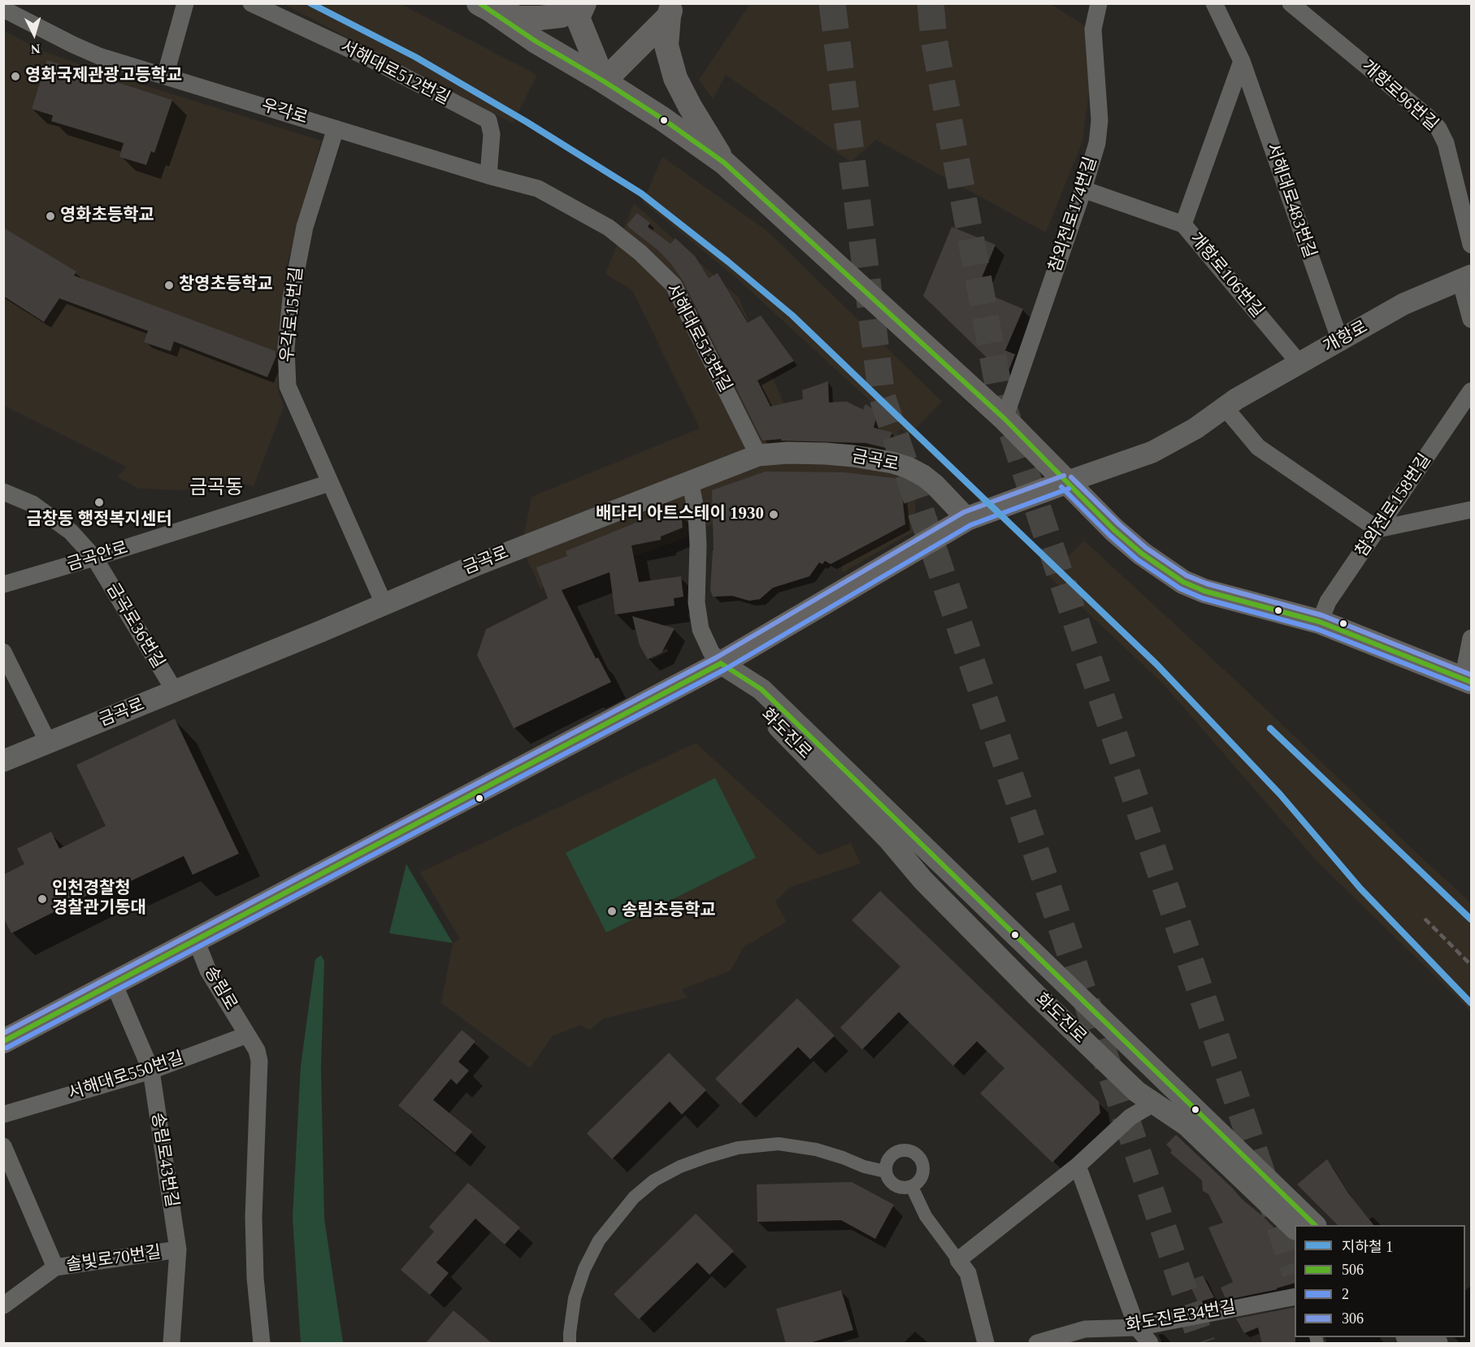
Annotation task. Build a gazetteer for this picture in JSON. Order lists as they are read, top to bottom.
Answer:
{
  "streets": {
    "street": [
      "서해대로512번길",
      "개항로96번길",
      "우각로",
      "서해대로483번길",
      "참외전로174번길",
      "개항로106번길",
      "우각로15번길",
      "개항로",
      "서해대로513번길",
      "금곡로",
      "참외전로158번길",
      "금곡안로",
      "금곡로36번길",
      "화도진로",
      "송림로",
      "서해대로550번길",
      "송림로43번길",
      "솔빛로70번길",
      "화도진로34번길"
    ]
  },
  "crossings": [
    ["서해대로512번길", "우각로"],
    ["우각로", "우각로15번길"],
    ["우각로", "서해대로513번길"],
    ["서해대로483번길", "개항로"],
    ["참외전로174번길", "개항로106번길"],
    ["개항로106번길", "개항로"],
    ["우각로15번길", "금곡로"],
    ["우각로15번길", "금곡안로"],
    ["서해대로513번길", "금곡로"],
    ["금곡로", "금곡로36번길"],
    ["금곡안로", "금곡로36번길"],
    ["송림로", "서해대로550번길"],
    ["서해대로550번길", "송림로43번길"],
    ["송림로43번길", "솔빛로70번길"]
  ],
  "districts": ["금곡동"],
  "places": [
    "영화국제관광고등학교",
    "영화초등학교",
    "창영초등학교",
    "금창동 행정복지센터",
    "배다리 아트스테이 1930",
    "인천경찰청 경찰관기동대",
    "송림초등학교"
  ],
  "lines": [
    "metro line 1",
    "transit line 506",
    "transit line 306",
    "transit line 2"
  ],
  "legend": [
    "지하철 1",
    "506",
    "2",
    "306"
  ],
  "north": "bottom"
}
